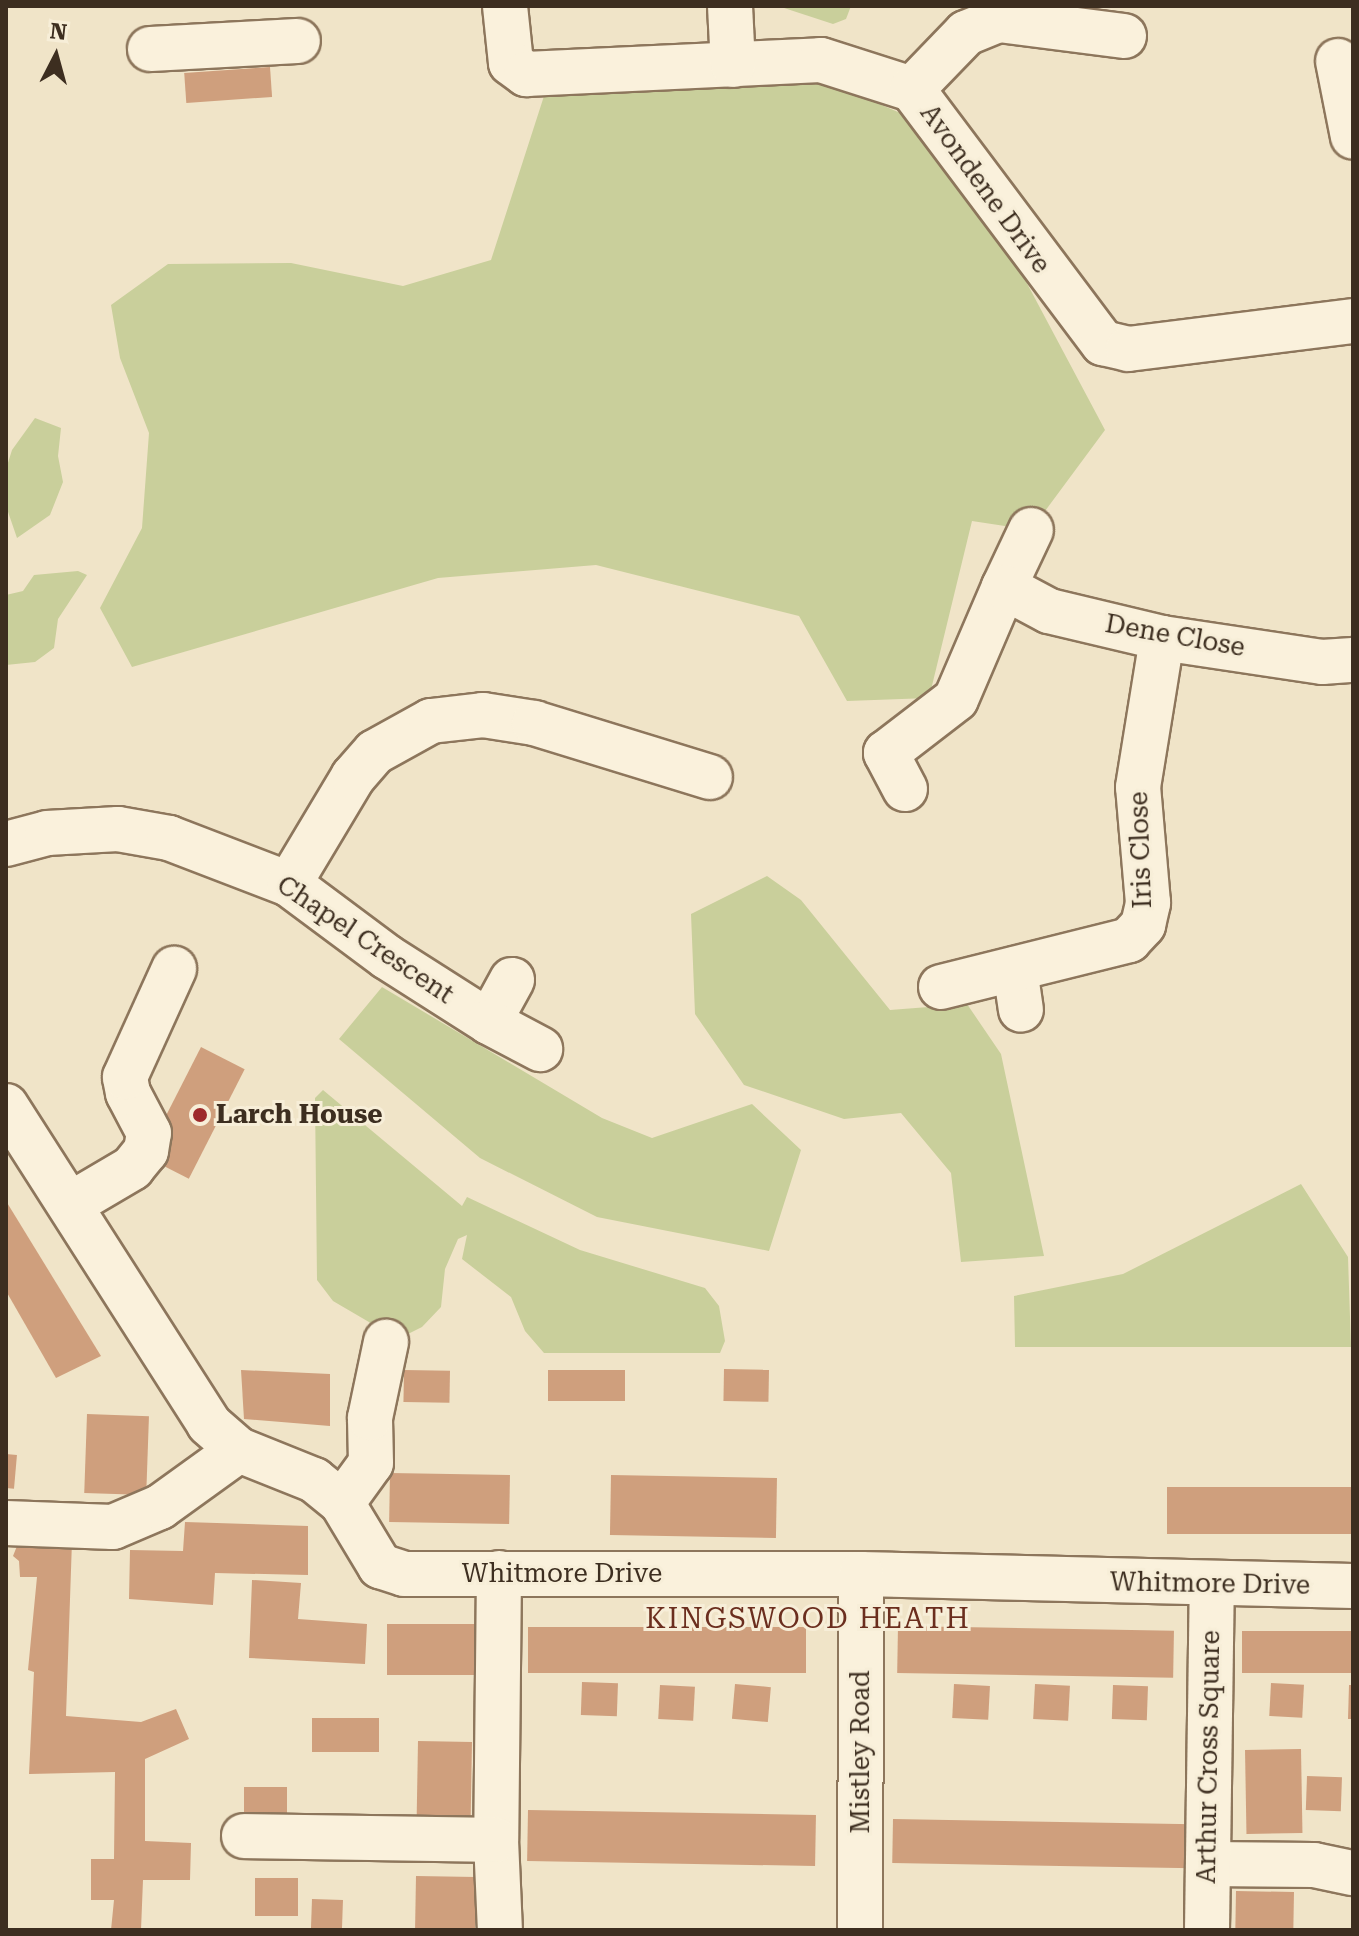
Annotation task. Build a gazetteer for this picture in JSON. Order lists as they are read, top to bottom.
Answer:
{
  "streets": {
    "street": [
      "Avondene Drive",
      "Dene Close",
      "Iris Close",
      "Chapel Crescent",
      "Whitmore Drive",
      "Mistley Road",
      "Arthur Cross Square"
    ]
  },
  "crossings": [
    ["Dene Close", "Iris Close"],
    ["Whitmore Drive", "Mistley Road"],
    ["Whitmore Drive", "Arthur Cross Square"]
  ],
  "districts": ["KINGSWOOD HEATH"],
  "places": ["Larch House"],
  "north": "top"
}
